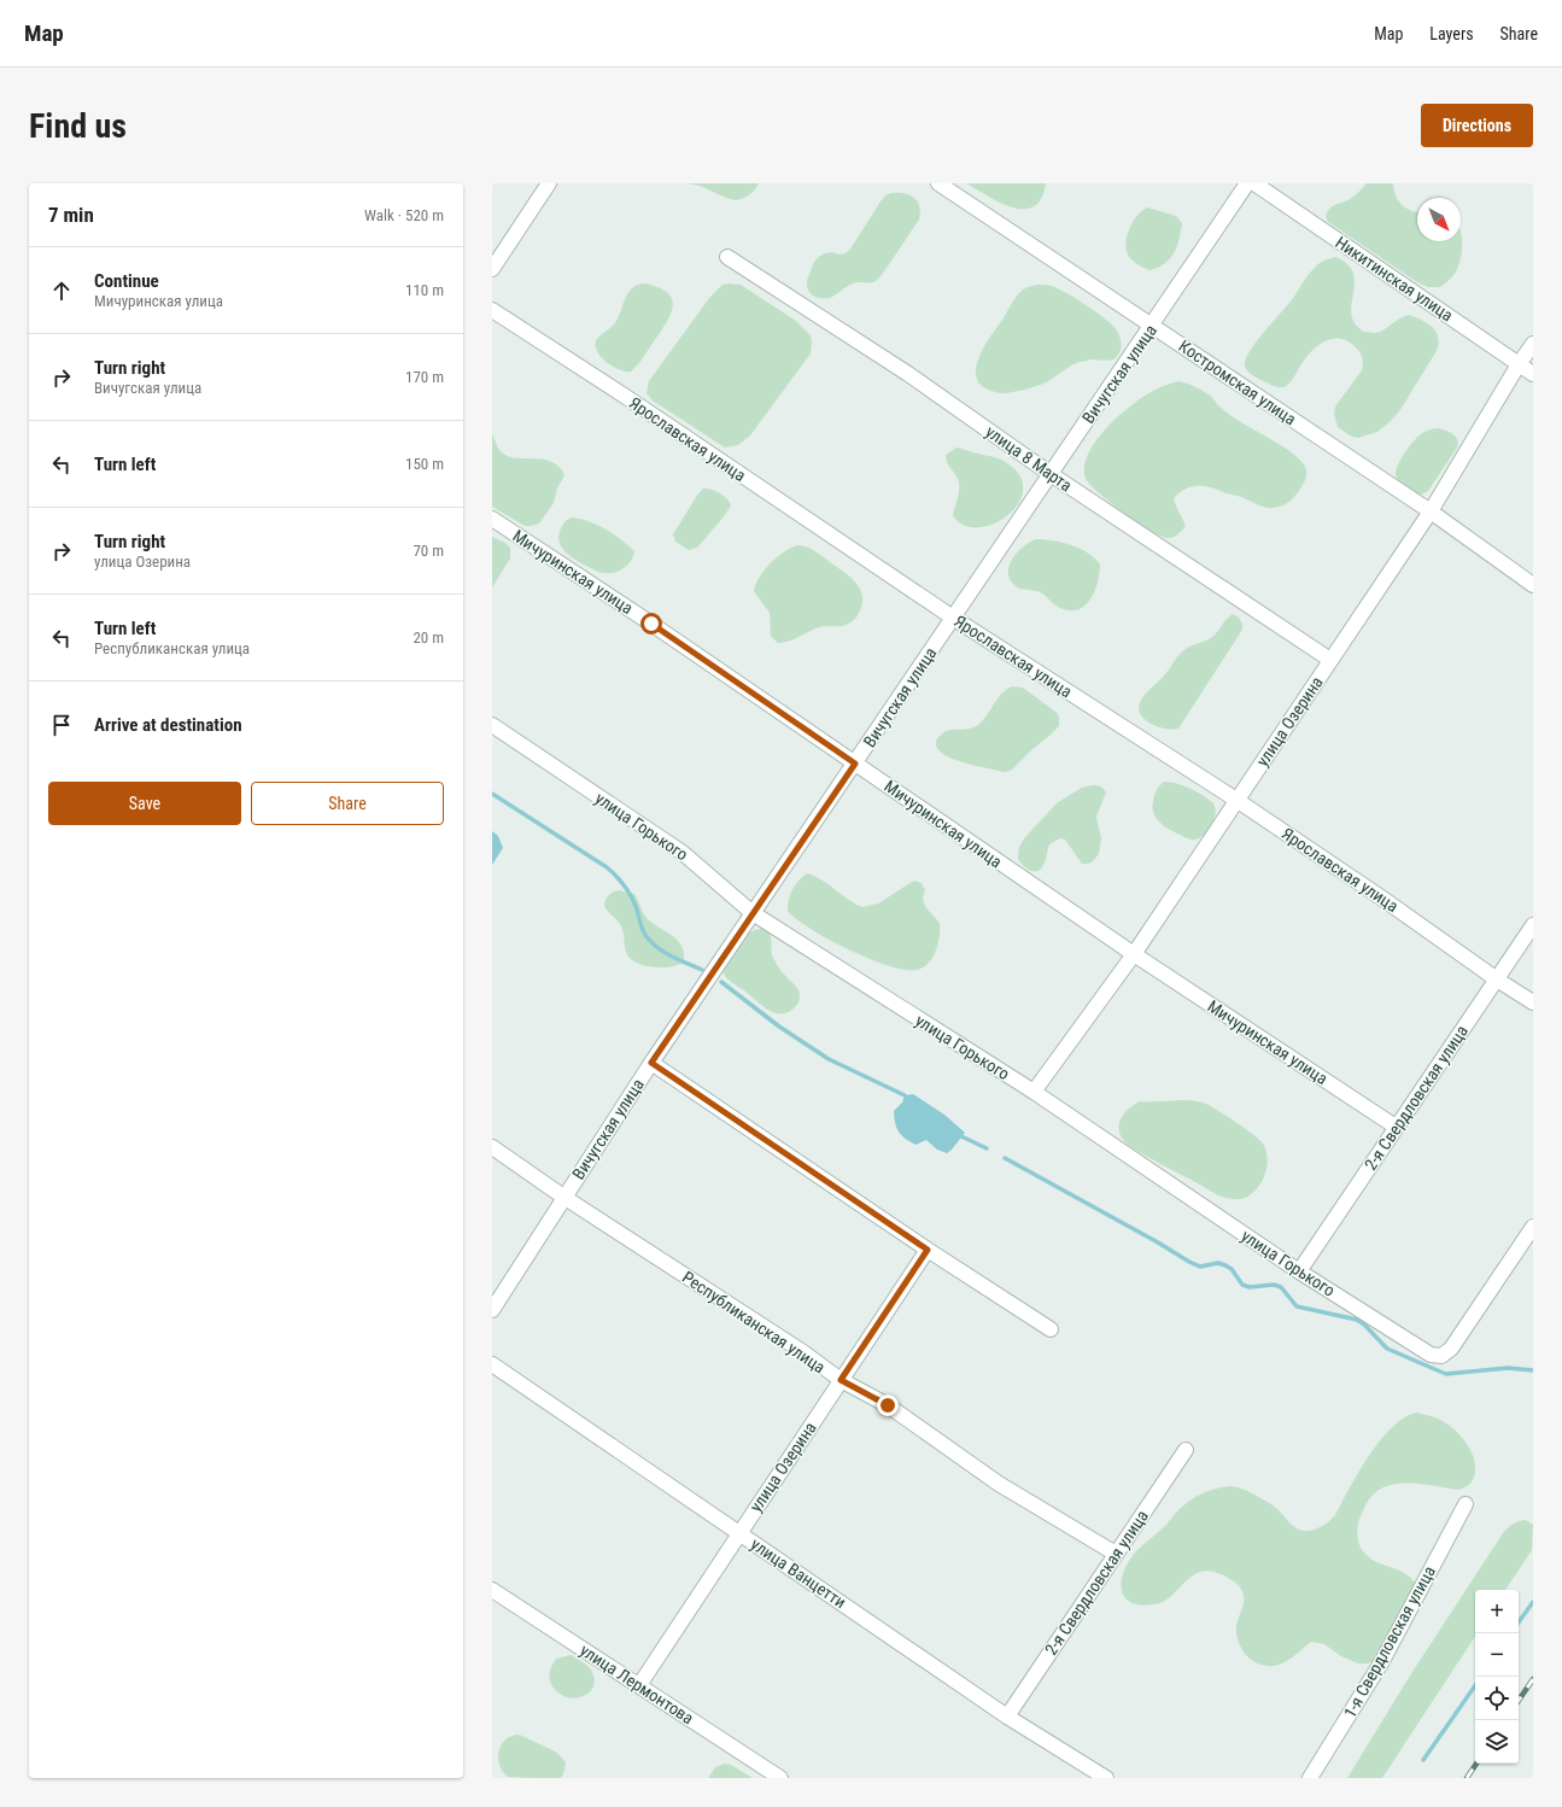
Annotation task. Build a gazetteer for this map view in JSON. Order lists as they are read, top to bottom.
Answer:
{
  "streets": {
    "street": [
      "Никитинская улица",
      "Вичугская улица",
      "Костромская улица",
      "Ярославская улица",
      "улица 8 Марта",
      "Мичуринская улица",
      "улица Озерина",
      "улица Горького",
      "2-я Свердловская улица",
      "Республиканская улица",
      "улица Ванцетти",
      "1-я Свердловская улица",
      "улица Лермонтова"
    ]
  },
  "crossings": [
    ["Никитинская улица", "улица Озерина"],
    ["Вичугская улица", "Костромская улица"],
    ["Вичугская улица", "Ярославская улица"],
    ["Вичугская улица", "улица 8 Марта"],
    ["Вичугская улица", "Мичуринская улица"],
    ["Вичугская улица", "улица Горького"],
    ["Вичугская улица", "Республиканская улица"],
    ["Костромская улица", "улица Озерина"],
    ["Ярославская улица", "улица Озерина"],
    ["Ярославская улица", "2-я Свердловская улица"],
    ["улица 8 Марта", "улица Озерина"],
    ["Мичуринская улица", "улица Озерина"],
    ["Мичуринская улица", "2-я Свердловская улица"],
    ["улица Озерина", "улица Горького"],
    ["улица Озерина", "Республиканская улица"],
    ["улица Озерина", "улица Ванцетти"],
    ["улица Озерина", "улица Лермонтова"],
    ["улица Горького", "2-я Свердловская улица"],
    ["2-я Свердловская улица", "Республиканская улица"],
    ["2-я Свердловская улица", "улица Ванцетти"]
  ],
  "north": "bottom right",
  "page": {
    "header": "Map",
    "nav": ["Map", "Layers", "Share"],
    "buttons": [
      "Directions",
      ["Save", "Share"]
    ],
    "title": "Find us",
    "heading": ["7 min", "Walk · 520 m"],
    "list": [
      ["Continue", "Мичуринская улица", "110 m"],
      ["Turn right", "Вичугская улица", "170 m"],
      ["Turn left", "150 m"],
      ["Turn right", "улица Озерина", "70 m"],
      ["Turn left", "Республиканская улица", "20 m"],
      "Arrive at destination"
    ],
    "map_buttons": ["+", "−"]
  }
}
